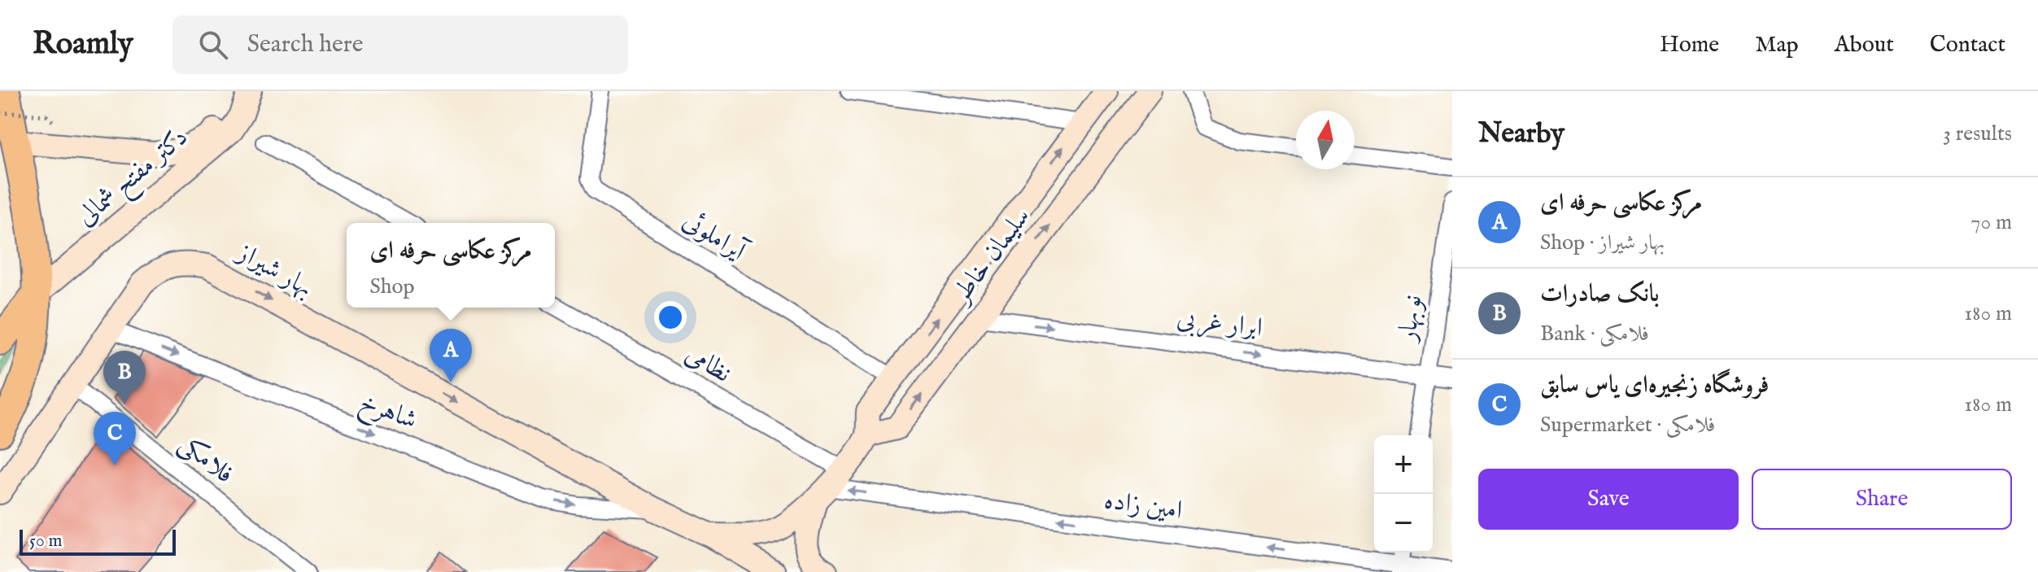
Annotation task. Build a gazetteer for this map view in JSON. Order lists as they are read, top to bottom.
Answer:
{
  "streets": {
    "main road": ["دکتر مفتح شمالی", "سلیمان خاطر", "بهار شیراز"],
    "street": [
      "آیراملوئی",
      "نوبهار",
      "ابرار غربی",
      "نظامی",
      "شاهرخ",
      "فلامکی",
      "امین زاده"
    ]
  },
  "crossings": [
    ["آیراملوئی", "سلیمان خاطر"],
    ["سلیمان خاطر", "بهار شیراز"],
    ["سلیمان خاطر", "ابرار غربی"],
    ["سلیمان خاطر", "نظامی"],
    ["سلیمان خاطر", "امین زاده"],
    ["بهار شیراز", "شاهرخ"],
    ["بهار شیراز", "فلامکی"],
    ["نوبهار", "ابرار غربی"]
  ],
  "one_way": [
    "سلیمان خاطر",
    "بهار شیراز",
    "ابرار غربی",
    "شاهرخ",
    "امین زاده"
  ],
  "scale_bar": "50 m",
  "north": "top",
  "page": {
    "header": "Roamly",
    "search": "Search here",
    "nav": [
      "Home",
      "Map",
      "About",
      "Contact"
    ],
    "heading": ["Nearby", "3 results"],
    "list": [
      {
        "mark": "A",
        "name": "مرکز عکاسی حرفه ای",
        "note": "Shop · بهار شیراز",
        "value": "70 m"
      },
      {
        "mark": "B",
        "name": "بانک صادرات",
        "note": "Bank · فلامکی",
        "value": "180 m"
      },
      {
        "mark": "C",
        "name": "فروشگاه زنجیره‌ای یاس سابق",
        "note": "Supermarket · فلامکی",
        "value": "180 m"
      }
    ],
    "popup": ["مرکز عکاسی حرفه ای", "Shop"],
    "pins": ["A", "B", "C"],
    "map_buttons": ["+", "−"],
    "buttons": ["Save", "Share"],
    "scale": "50 m"
  }
}
